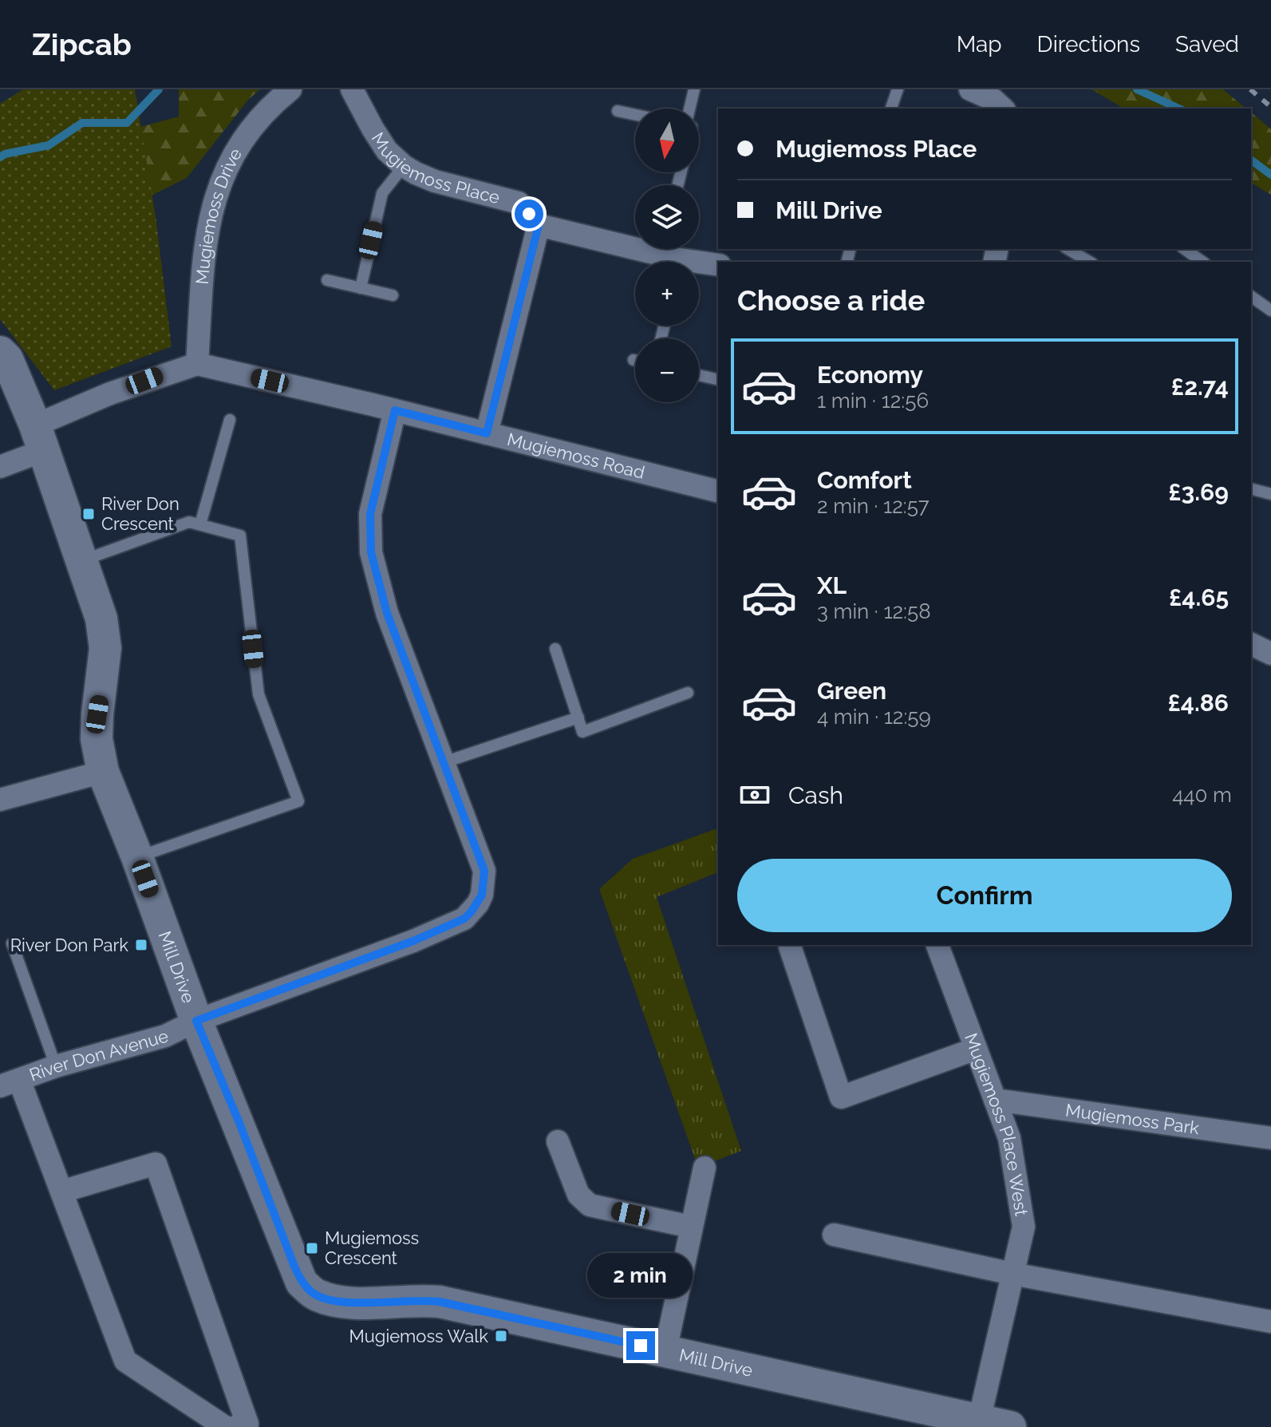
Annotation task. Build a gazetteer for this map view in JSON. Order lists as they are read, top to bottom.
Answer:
{
  "streets": {
    "street": [
      "Mugiemoss Place",
      "Mugiemoss Drive",
      "Mugiemoss Road",
      "Mill Drive",
      "River Don Avenue",
      "Mugiemoss Park",
      "Mugiemoss Place West"
    ]
  },
  "crossings": [
    ["Mugiemoss Drive", "Mugiemoss Road"],
    ["Mill Drive", "River Don Avenue"],
    ["Mill Drive", "Mugiemoss Place West"],
    ["Mugiemoss Park", "Mugiemoss Place West"]
  ],
  "places": {
    "transit": [
      "River Don Crescent",
      "River Don Park",
      "Mugiemoss Crescent",
      "Mugiemoss Walk"
    ]
  },
  "north": "bottom",
  "page": {
    "header": "Zipcab",
    "nav": ["Map", "Directions", "Saved"],
    "map_buttons": ["+", "−"],
    "banner": ["Mugiemoss Place", "Mill Drive"],
    "heading": "Choose a ride",
    "list": [
      {
        "name": "Economy",
        "note": "1 min · 12:56",
        "value": "£2.74"
      },
      {
        "name": "Comfort",
        "note": "2 min · 12:57",
        "value": "£3.69"
      },
      {
        "name": "XL",
        "note": "3 min · 12:58",
        "value": "£4.65"
      },
      {
        "name": "Green",
        "note": "4 min · 12:59",
        "value": "£4.86"
      }
    ],
    "pay": ["Cash", "440 m"],
    "buttons": "Confirm",
    "bubble": "2 min"
  }
}
